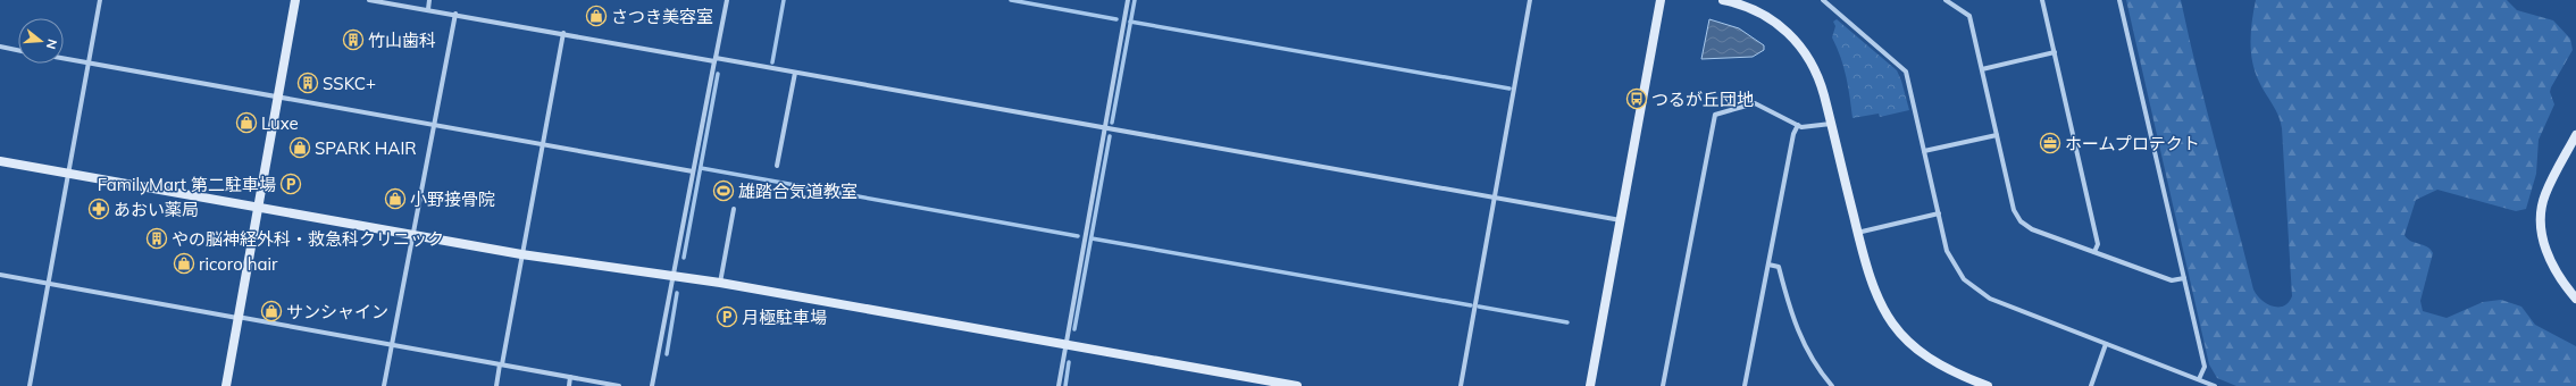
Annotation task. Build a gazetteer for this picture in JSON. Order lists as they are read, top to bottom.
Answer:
{
  "places": {
    "shop": [
      "さつき美容室",
      "Luxe",
      "SPARK HAIR",
      "小野接骨院",
      "ricoro hair",
      "サンシャイン"
    ],
    "building": ["竹山歯科", "SSKC+", "やの脳神経外科・救急科クリニック"],
    "bus stop": ["つるが丘団地"],
    "office": ["ホームプロテクト"],
    "parking": ["FamilyMart 第二駐車場", "月極駐車場"],
    "sports": ["雄踏合気道教室"],
    "pharmacy": ["あおい薬局"]
  },
  "north": "right"
}
